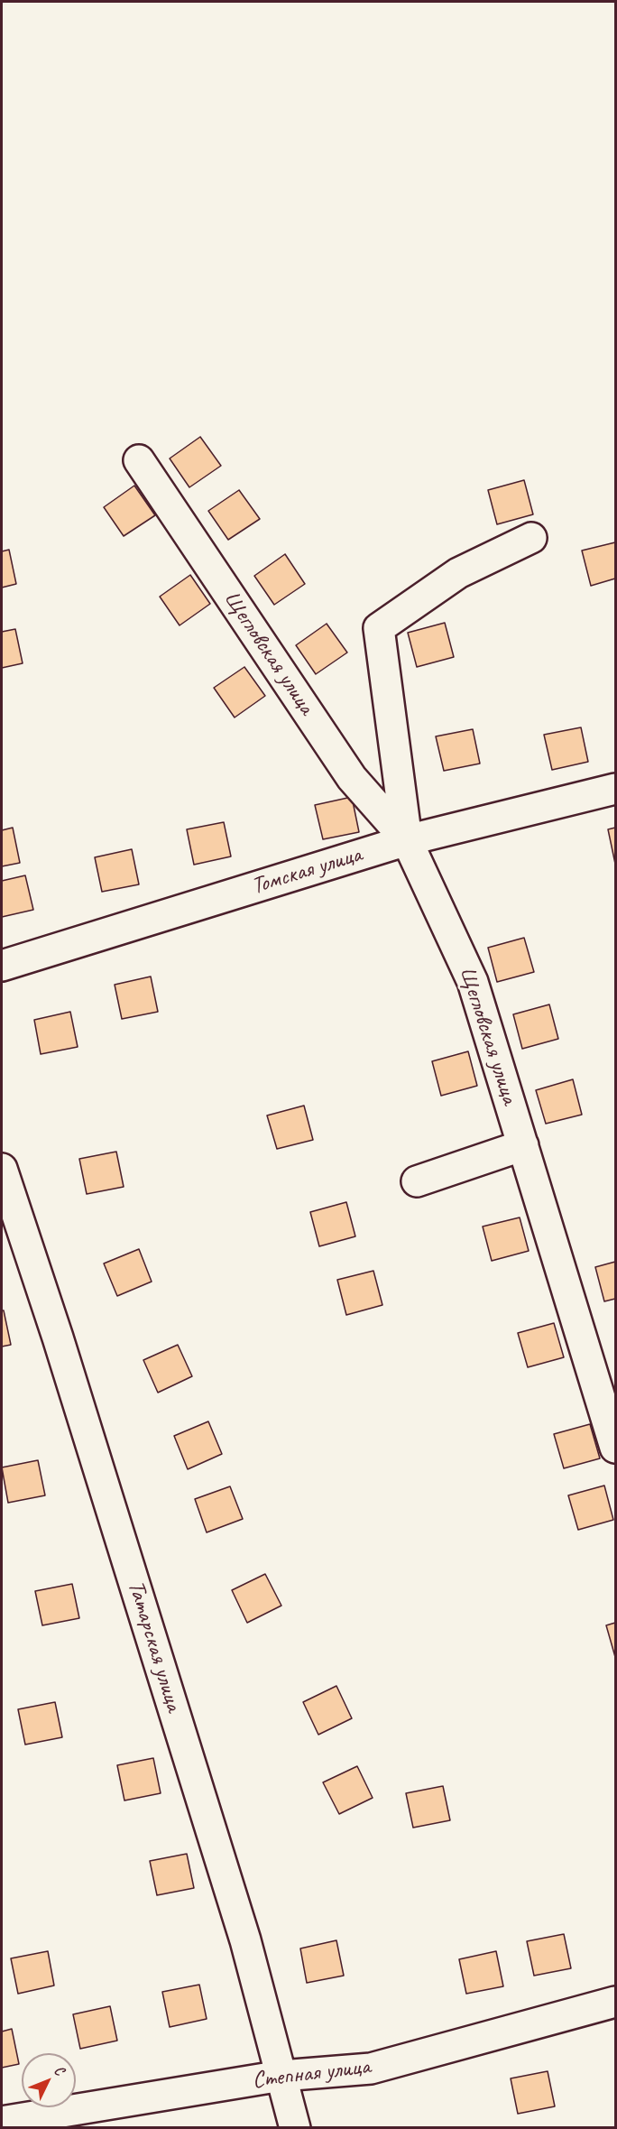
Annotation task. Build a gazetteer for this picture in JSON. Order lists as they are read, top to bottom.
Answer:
{
  "streets": {
    "street": [
      "Щегловская улица",
      "Томская улица",
      "Татарская улица",
      "Степная улица"
    ]
  },
  "crossings": [
    ["Щегловская улица", "Томская улица"],
    ["Татарская улица", "Степная улица"]
  ],
  "north": "top right"
}
